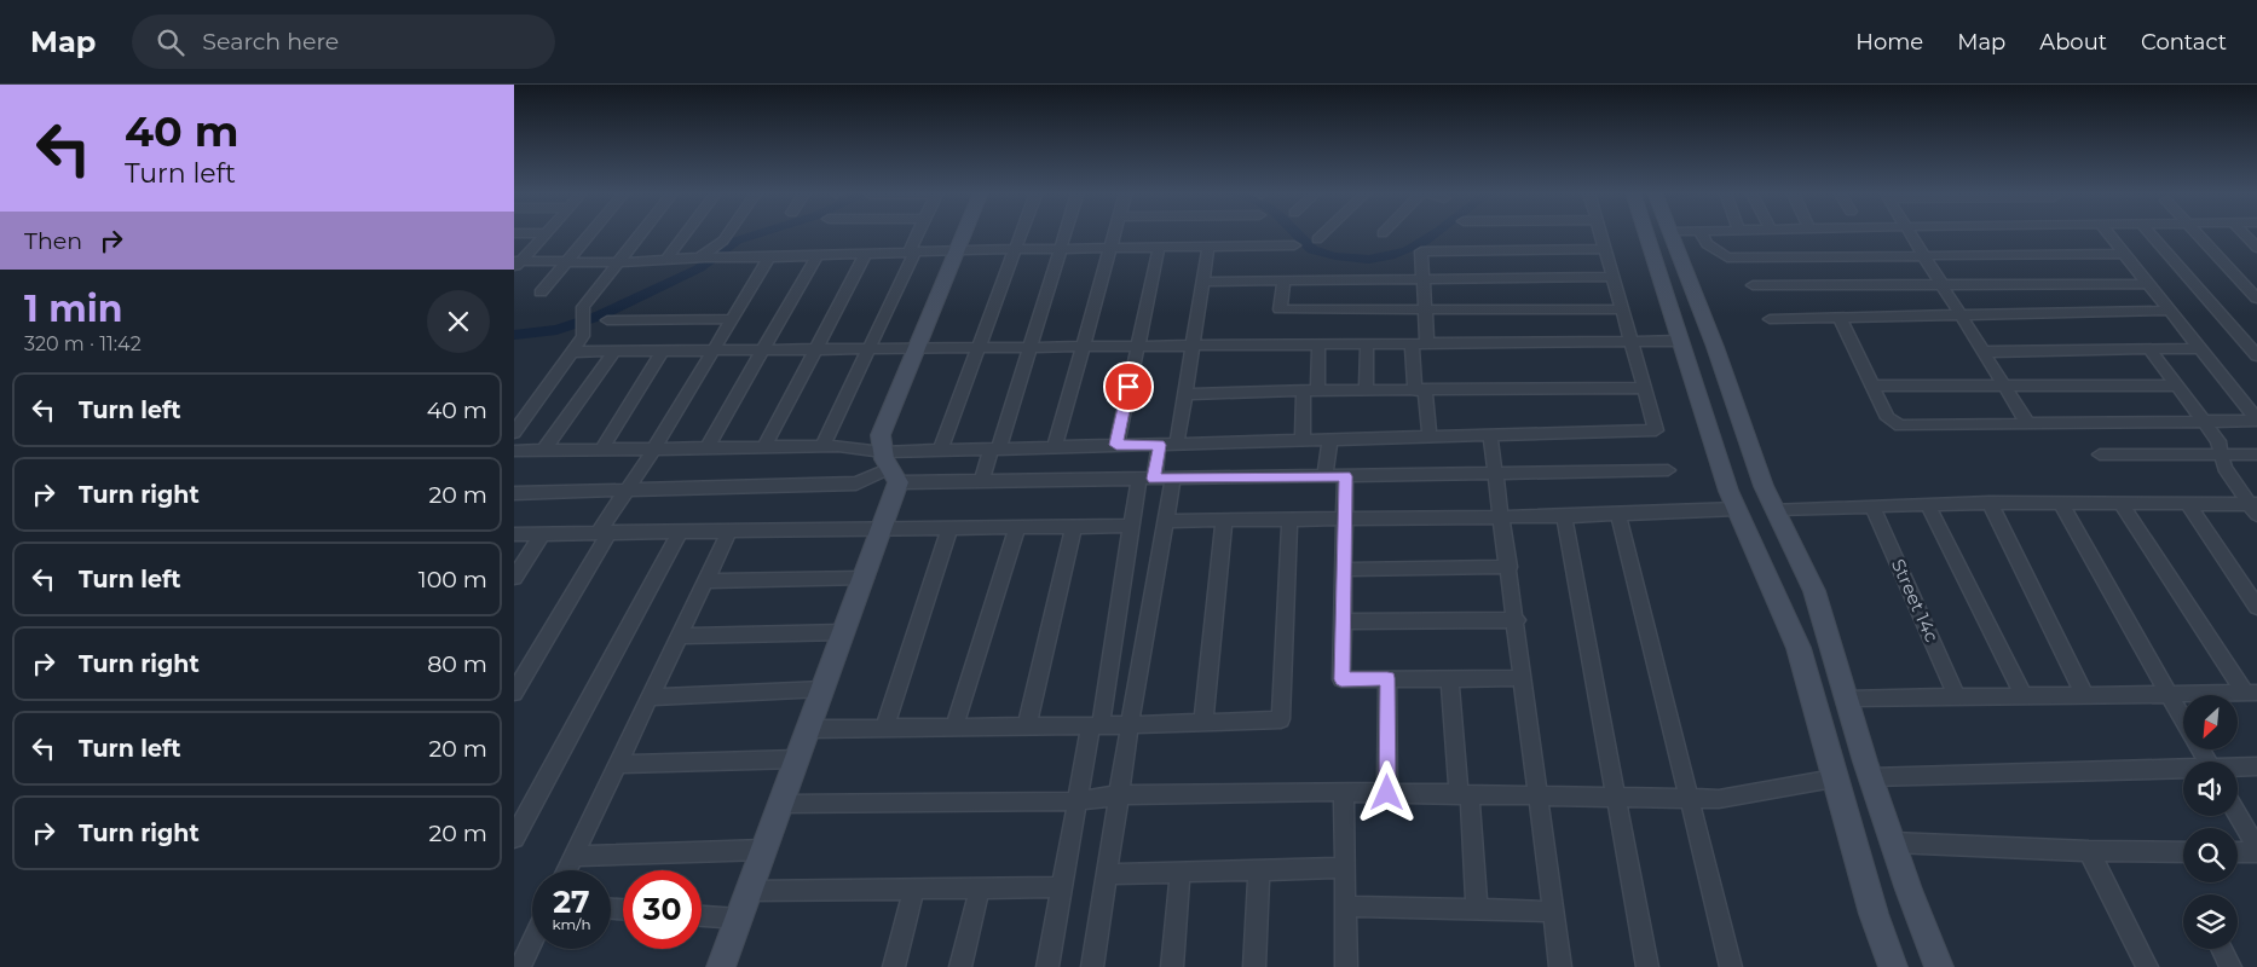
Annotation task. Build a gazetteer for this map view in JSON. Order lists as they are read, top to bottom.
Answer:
{
  "streets": {
    "street": ["Street 14c"]
  },
  "north": "bottom left",
  "page": {
    "header": "Map",
    "search": "Search here",
    "nav": [
      "Home",
      "Map",
      "About",
      "Contact"
    ],
    "turn": ["40 m", "Turn left"],
    "then": "Then",
    "heading": ["1 min", "320 m · 11:42"],
    "list": [
      {
        "name": "Turn left",
        "value": "40 m"
      },
      {
        "name": "Turn right",
        "value": "20 m"
      },
      {
        "name": "Turn left",
        "value": "100 m"
      },
      {
        "name": "Turn right",
        "value": "80 m"
      },
      {
        "name": "Turn left",
        "value": "20 m"
      },
      {
        "name": "Turn right",
        "value": "20 m"
      }
    ],
    "speed": "27 km/h",
    "limit": "30"
  }
}
